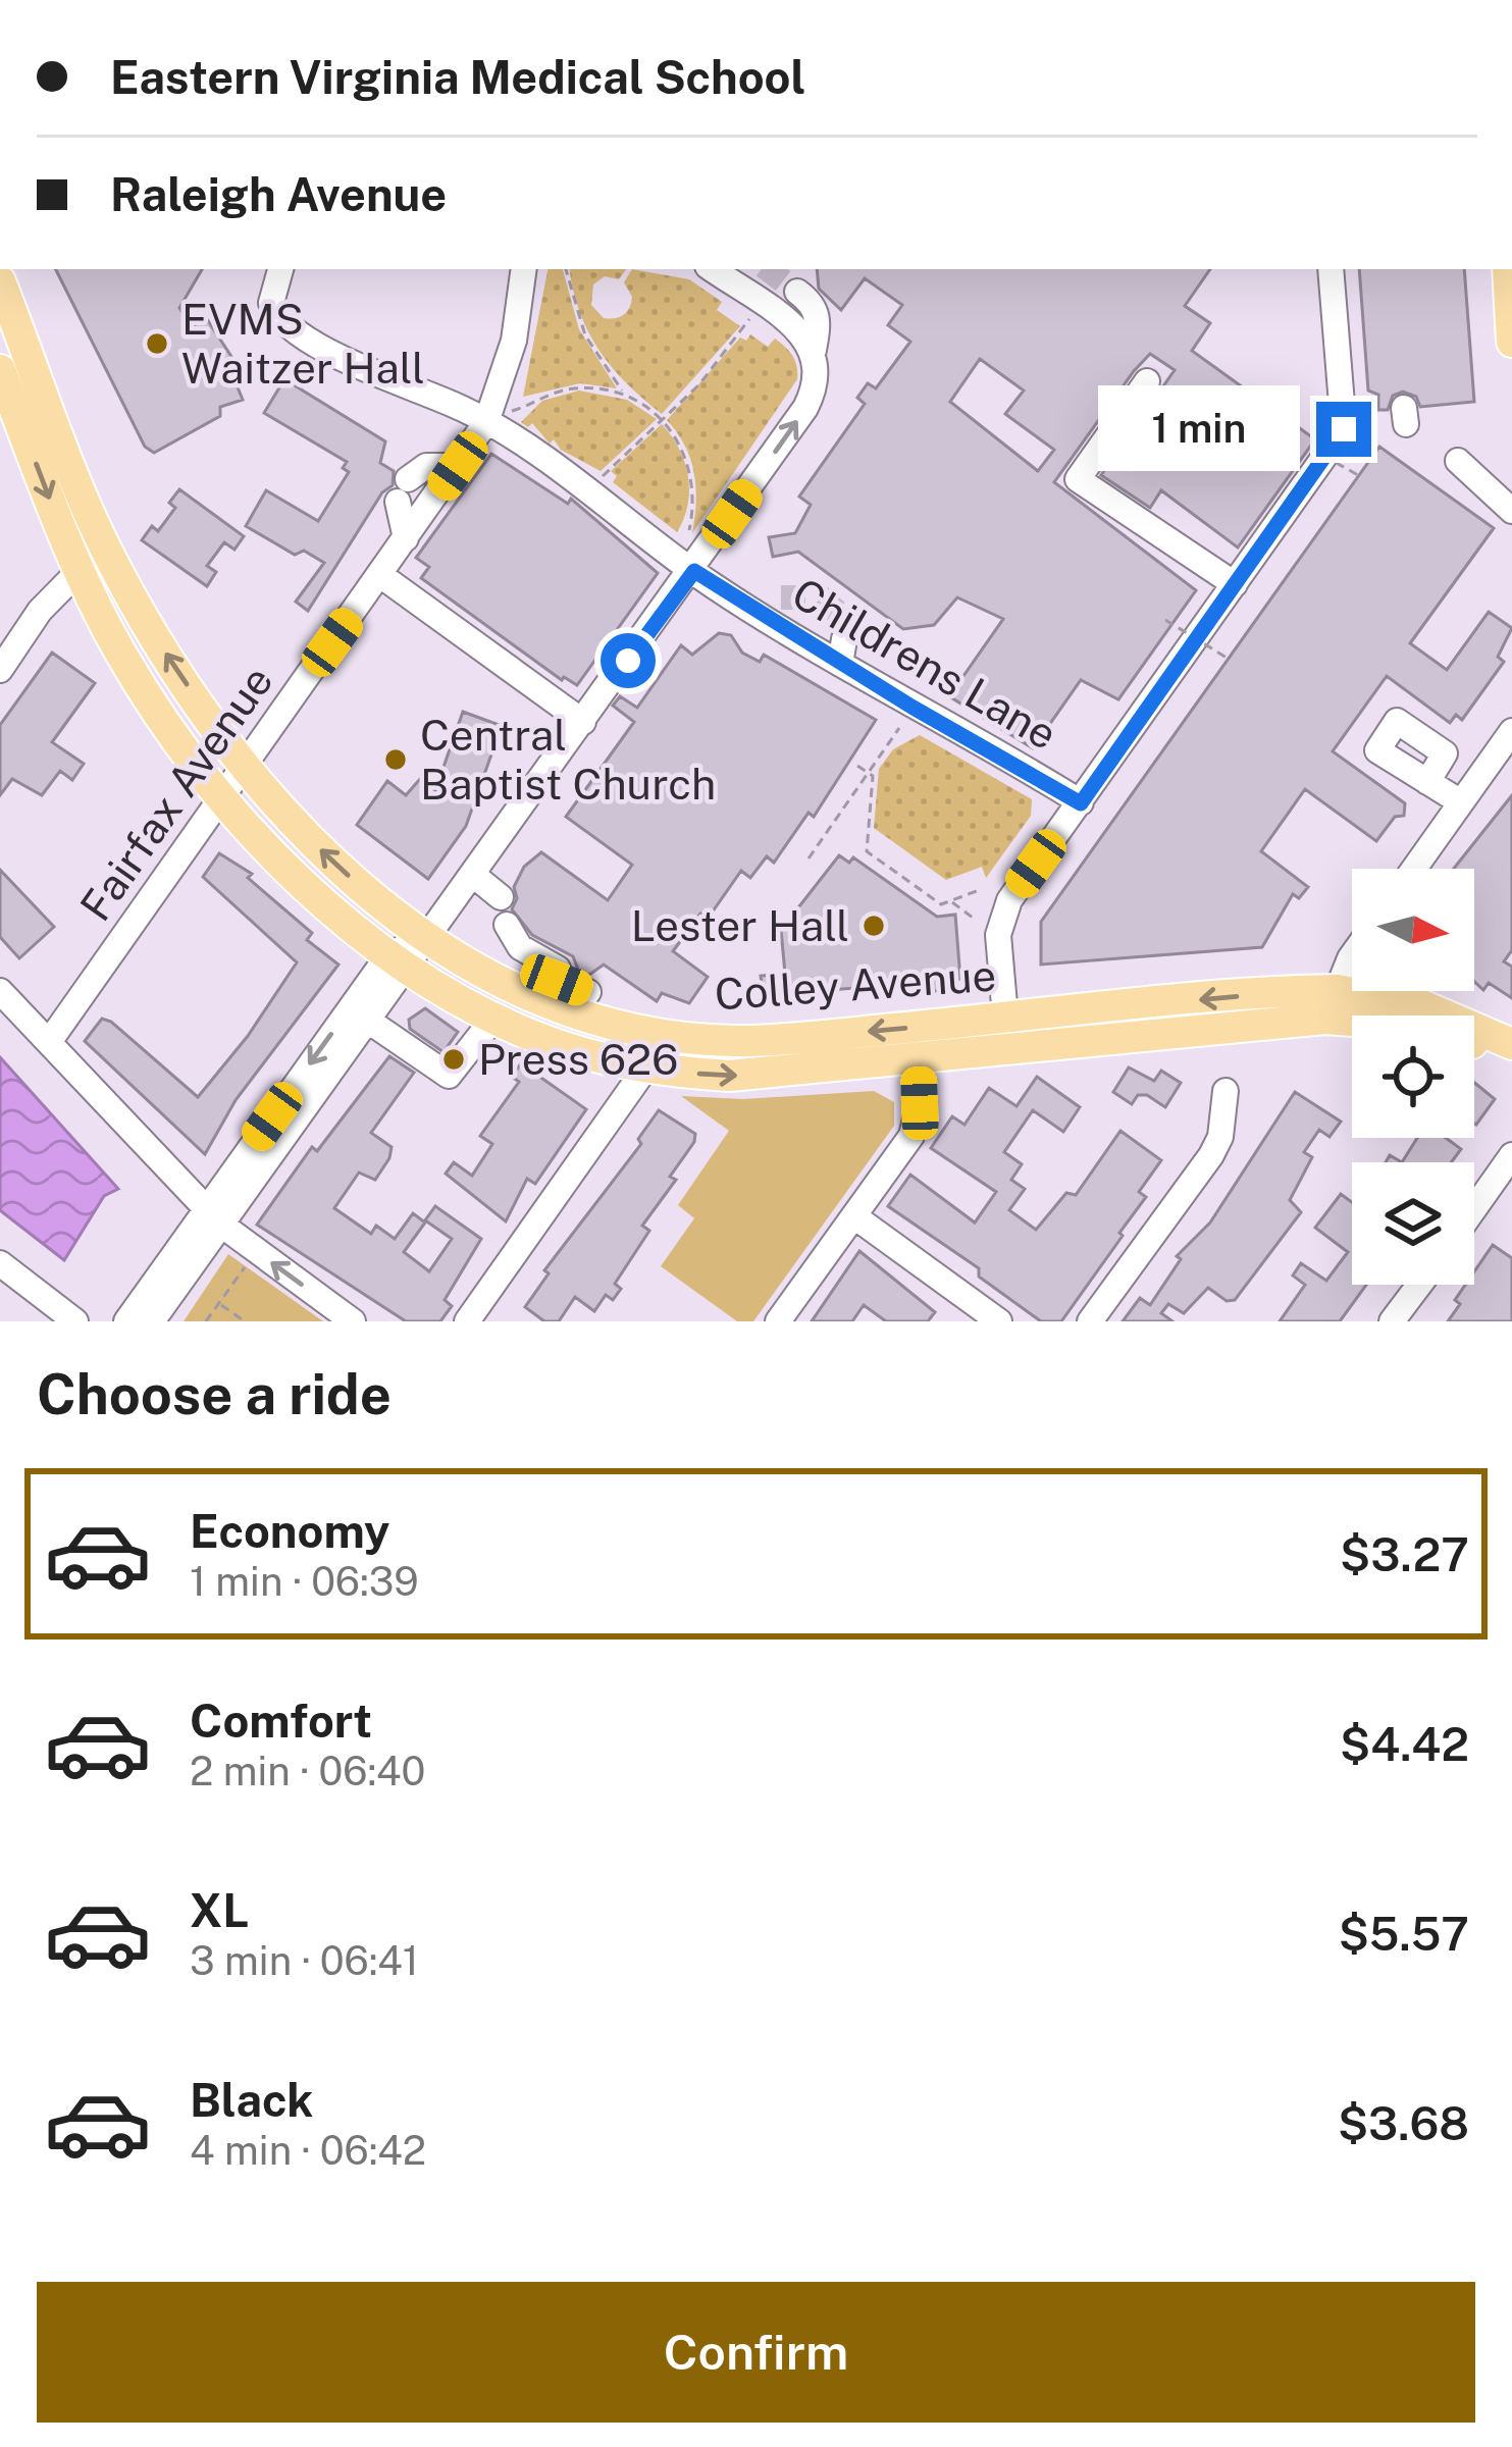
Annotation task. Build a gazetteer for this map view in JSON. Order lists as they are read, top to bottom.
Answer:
{
  "streets": {
    "main road": ["Colley Avenue"],
    "street": ["Childrens Lane", "Fairfax Avenue"]
  },
  "crossings": [
    ["Childrens Lane", "Fairfax Avenue"],
    ["Fairfax Avenue", "Colley Avenue"]
  ],
  "places": [
    "EVMS Waitzer Hall",
    "Central Baptist Church",
    "Lester Hall",
    "Press 626"
  ],
  "north": "right",
  "page": {
    "banner": ["Eastern Virginia Medical School", "Raleigh Avenue"],
    "bubble": "1 min",
    "heading": "Choose a ride",
    "list": [
      {
        "name": "Economy",
        "note": "1 min · 06:39",
        "value": "$3.27"
      },
      {
        "name": "Comfort",
        "note": "2 min · 06:40",
        "value": "$4.42"
      },
      {
        "name": "XL",
        "note": "3 min · 06:41",
        "value": "$5.57"
      },
      {
        "name": "Black",
        "note": "4 min · 06:42",
        "value": "$3.68"
      }
    ],
    "buttons": "Confirm"
  }
}
